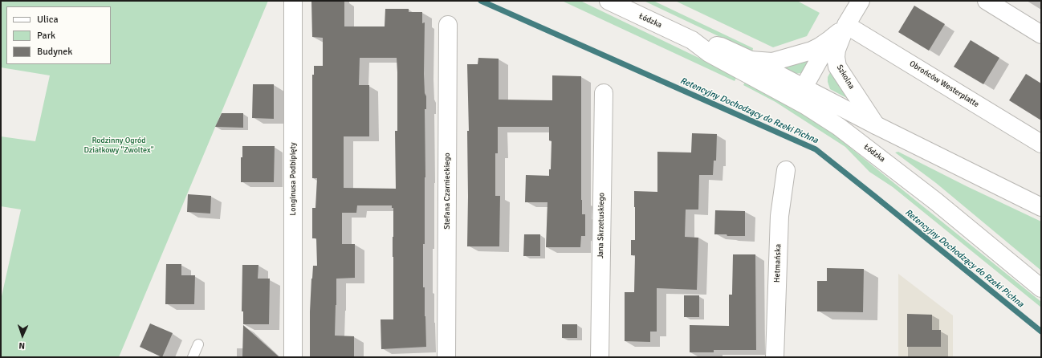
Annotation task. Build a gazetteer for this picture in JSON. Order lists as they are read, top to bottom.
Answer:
{
  "streets": {
    "street": [
      "Łódzka",
      "Szkolna",
      "Obrońców Westerplatte",
      "Longinusa Podbipięty",
      "Stefana Czarnieckiego",
      "Jana Skrzetuskiego",
      "Hetmańska"
    ]
  },
  "crossings": [
    ["Łódzka", "Szkolna"],
    ["Szkolna", "Obrońców Westerplatte"]
  ],
  "water": ["Retencyjny Dochodzący do Rzeki Pichna"],
  "parks": ["Rodzinny Ogród Działkowy \"Zwoltex\""],
  "legend": ["Ulica", "Park", "Budynek"],
  "north": "bottom"
}
